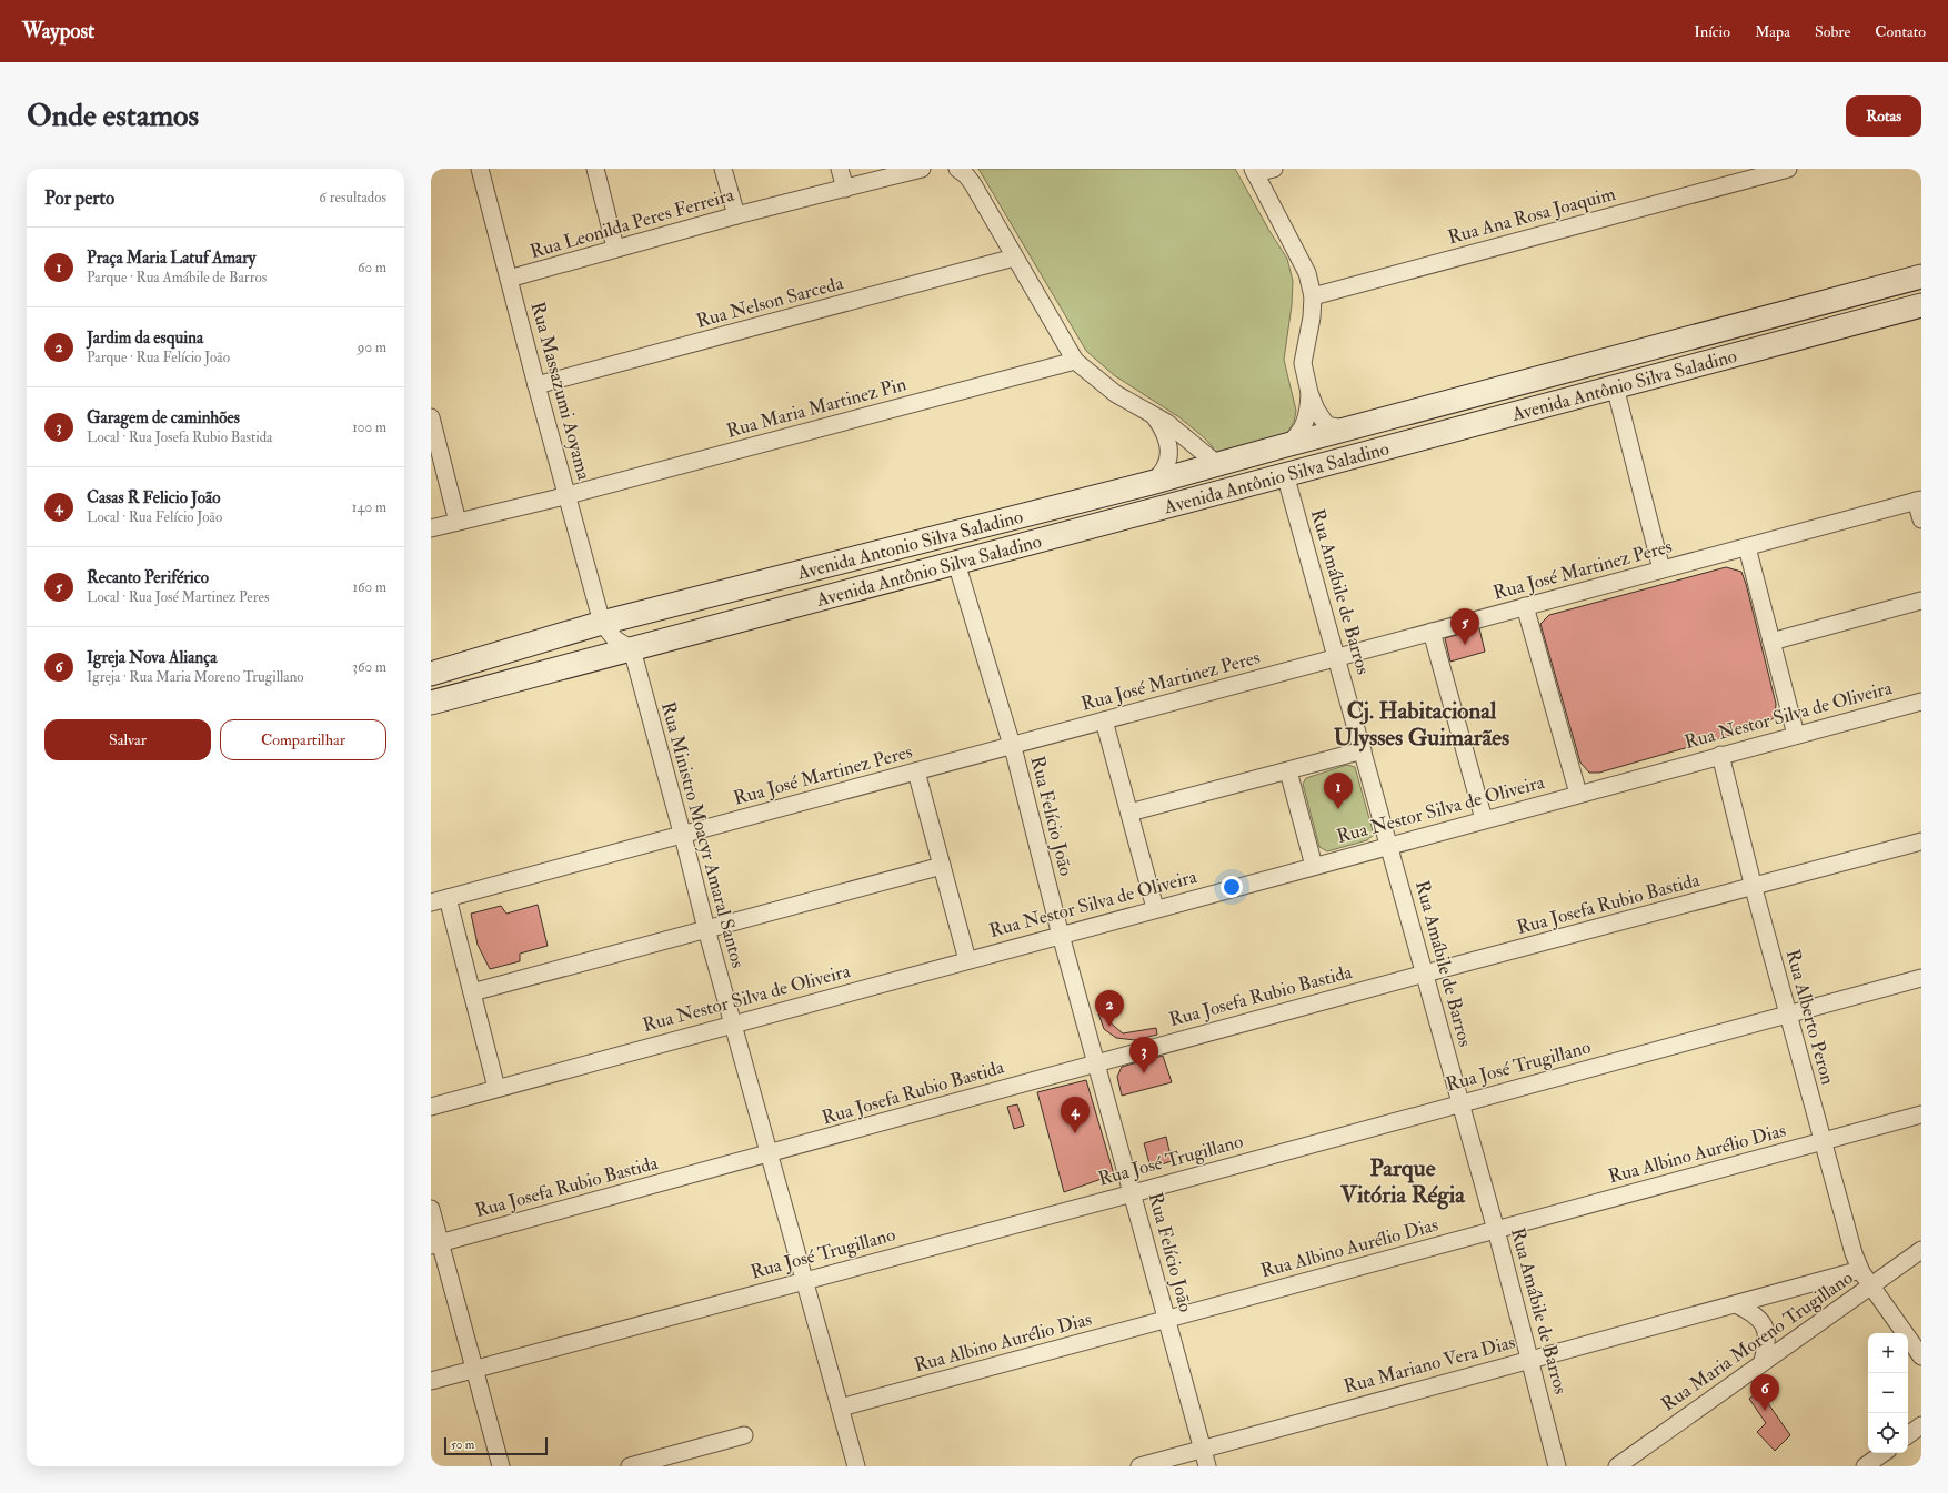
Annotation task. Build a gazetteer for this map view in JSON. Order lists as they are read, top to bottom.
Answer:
{
  "streets": {
    "main road": ["Avenida Antônio Silva Saladino", "Avenida Antonio Silva Saladino"],
    "street": [
      "Rua Ana Rosa Joaquim",
      "Rua Leonilda Peres Ferreira",
      "Rua Nelson Sarceda",
      "Rua Massazumi Aoyama",
      "Rua Maria Martinez Pin",
      "Rua José Martinez Peres",
      "Rua Amábile de Barros",
      "Rua Nestor Silva de Oliveira",
      "Rua Felício João",
      "Rua Ministro Moacyr Amaral Santos",
      "Rua Josefa Rubio Bastida",
      "Rua Alberto Peron",
      "Rua José Trugillano",
      "Rua Albino Aurélio Dias",
      "Rua Maria Moreno Trugillano",
      "Rua Mariano Vera Dias"
    ]
  },
  "crossings": [
    ["Rua Leonilda Peres Ferreira", "Rua Massazumi Aoyama"],
    ["Rua Nelson Sarceda", "Rua Massazumi Aoyama"],
    ["Avenida Antônio Silva Saladino", "Avenida Antonio Silva Saladino"],
    ["Avenida Antônio Silva Saladino", "Rua Amábile de Barros"],
    ["Avenida Antônio Silva Saladino", "Rua Felício João"],
    ["Avenida Antônio Silva Saladino", "Rua Ministro Moacyr Amaral Santos"],
    ["Rua Massazumi Aoyama", "Rua Maria Martinez Pin"],
    ["Rua Massazumi Aoyama", "Avenida Antonio Silva Saladino"],
    ["Rua José Martinez Peres", "Rua Amábile de Barros"],
    ["Rua José Martinez Peres", "Rua Felício João"],
    ["Rua José Martinez Peres", "Rua Ministro Moacyr Amaral Santos"],
    ["Rua Amábile de Barros", "Rua Nestor Silva de Oliveira"],
    ["Rua Amábile de Barros", "Rua Josefa Rubio Bastida"],
    ["Rua Amábile de Barros", "Rua José Trugillano"],
    ["Rua Amábile de Barros", "Rua Albino Aurélio Dias"],
    ["Rua Amábile de Barros", "Rua Mariano Vera Dias"],
    ["Rua Nestor Silva de Oliveira", "Rua Felício João"],
    ["Rua Nestor Silva de Oliveira", "Rua Ministro Moacyr Amaral Santos"],
    ["Rua Nestor Silva de Oliveira", "Rua Alberto Peron"],
    ["Rua Felício João", "Rua Josefa Rubio Bastida"],
    ["Rua Felício João", "Rua José Trugillano"],
    ["Rua Felício João", "Rua Albino Aurélio Dias"],
    ["Rua Felício João", "Rua Mariano Vera Dias"],
    ["Rua Ministro Moacyr Amaral Santos", "Rua Josefa Rubio Bastida"],
    ["Rua Ministro Moacyr Amaral Santos", "Rua José Trugillano"],
    ["Rua Ministro Moacyr Amaral Santos", "Rua Albino Aurélio Dias"],
    ["Rua Josefa Rubio Bastida", "Rua Alberto Peron"],
    ["Rua Alberto Peron", "Rua José Trugillano"],
    ["Rua Alberto Peron", "Rua Albino Aurélio Dias"],
    ["Rua Alberto Peron", "Rua Maria Moreno Trugillano"],
    ["Rua Alberto Peron", "Rua Mariano Vera Dias"]
  ],
  "districts": ["Cj. Habitacional Ulysses Guimarães", "Parque Vitória Régia"],
  "scale_bar": "50 m",
  "page": {
    "header": "Waypost",
    "nav": [
      "Início",
      "Mapa",
      "Sobre",
      "Contato"
    ],
    "buttons": [
      "Rotas",
      ["Salvar", "Compartilhar"]
    ],
    "title": "Onde estamos",
    "heading": ["Por perto", "6 resultados"],
    "list": [
      {
        "mark": "1",
        "name": "Praça Maria Latuf Amary",
        "note": "Parque · Rua Amábile de Barros",
        "value": "60 m"
      },
      {
        "mark": "2",
        "name": "Jardim da esquina",
        "note": "Parque · Rua Felício João",
        "value": "90 m"
      },
      {
        "mark": "3",
        "name": "Garagem de caminhões",
        "note": "Local · Rua Josefa Rubio Bastida",
        "value": "100 m"
      },
      {
        "mark": "4",
        "name": "Casas R Felicio João",
        "note": "Local · Rua Felício João",
        "value": "140 m"
      },
      {
        "mark": "5",
        "name": "Recanto Periférico",
        "note": "Local · Rua José Martinez Peres",
        "value": "160 m"
      },
      {
        "mark": "6",
        "name": "Igreja Nova Aliança",
        "note": "Igreja · Rua Maria Moreno Trugillano",
        "value": "360 m"
      }
    ],
    "pins": [
      "5",
      "1",
      "2",
      "3",
      "4",
      "6"
    ],
    "map_buttons": ["+", "−"],
    "scale": "50 m"
  }
}
